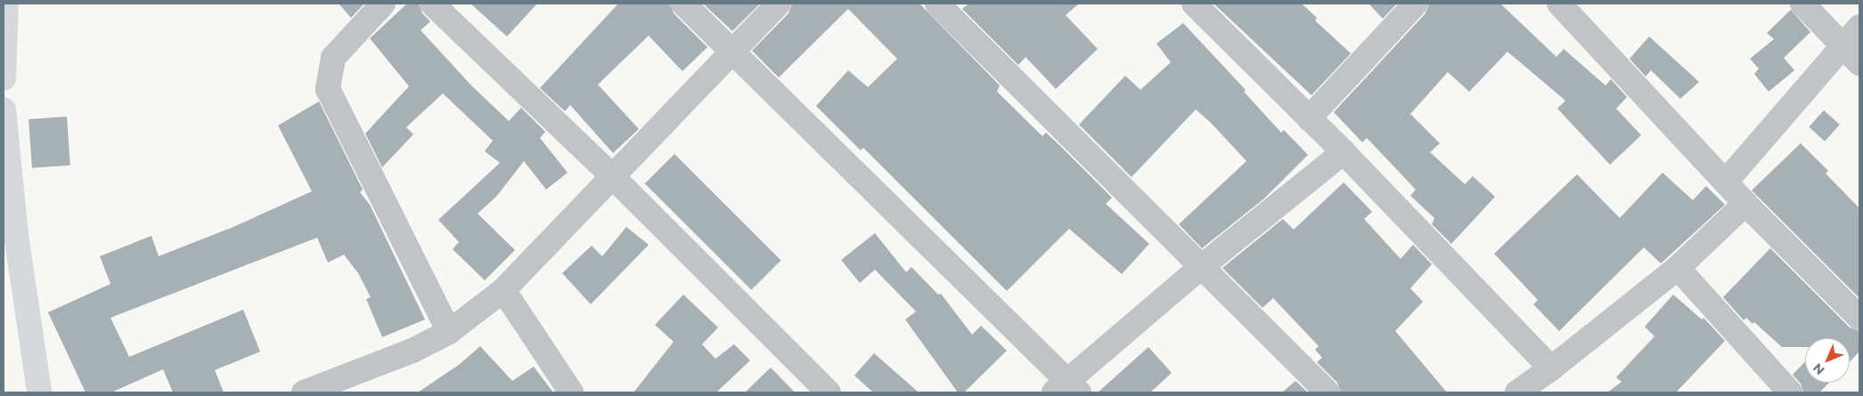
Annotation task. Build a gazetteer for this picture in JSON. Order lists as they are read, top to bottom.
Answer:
{
  "north": "bottom left"
}
